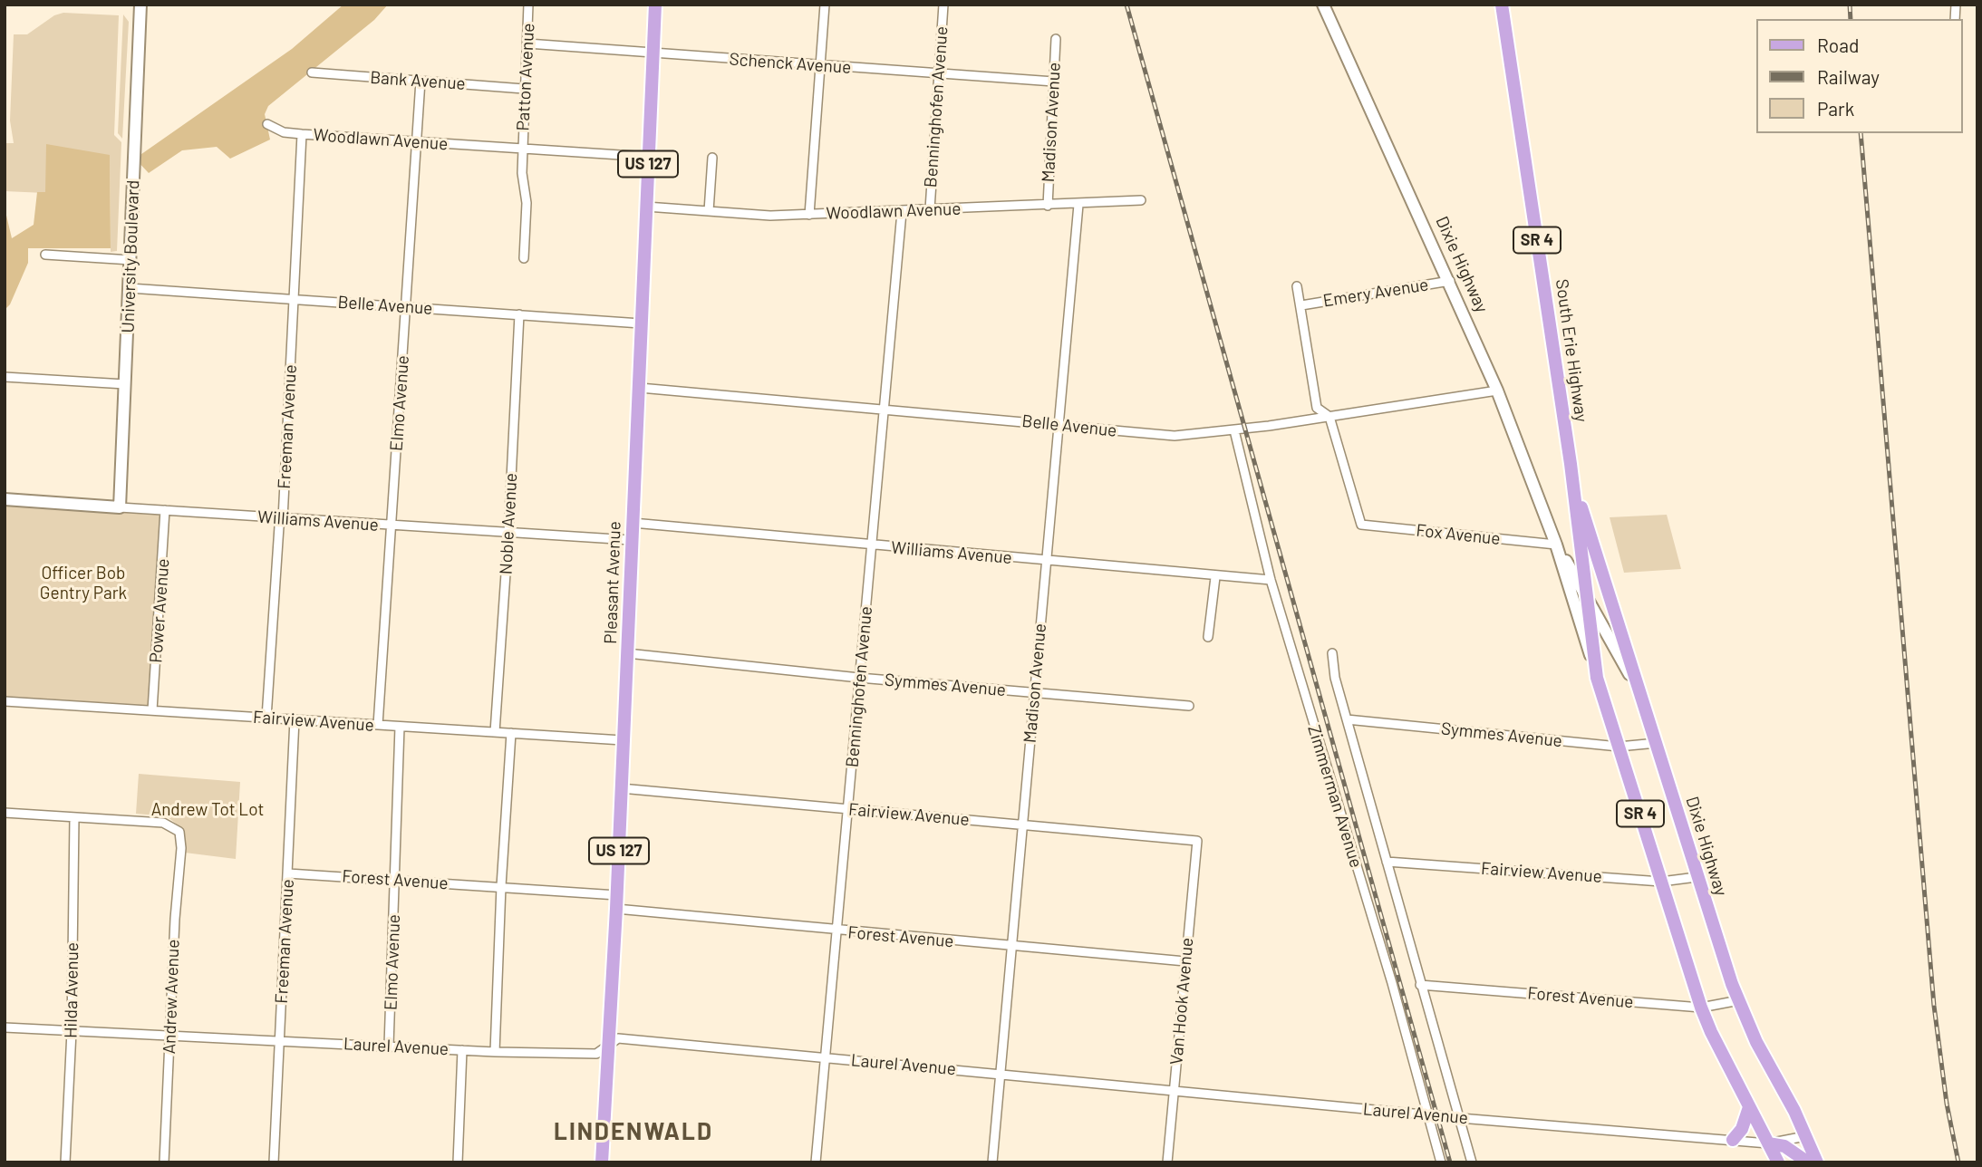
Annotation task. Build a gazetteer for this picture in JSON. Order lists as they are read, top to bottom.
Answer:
{
  "streets": {
    "main road": [
      "US 127",
      "SR 4",
      "Dixie Highway",
      "South Erie Highway",
      "Pleasant Avenue"
    ],
    "street": [
      "Schenck Avenue",
      "Patton Avenue",
      "Bank Avenue",
      "Benninghofen Avenue",
      "Madison Avenue",
      "Woodlawn Avenue",
      "University Boulevard",
      "Emery Avenue",
      "Belle Avenue",
      "Elmo Avenue",
      "Freeman Avenue",
      "Williams Avenue",
      "Noble Avenue",
      "Fox Avenue",
      "Power Avenue",
      "Symmes Avenue",
      "Fairview Avenue",
      "Zimmerman Avenue",
      "Forest Avenue",
      "Hilda Avenue",
      "Andrew Avenue",
      "Van Hook Avenue",
      "Laurel Avenue"
    ]
  },
  "crossings": [
    ["Schenck Avenue", "Patton Avenue"],
    ["Schenck Avenue", "Benninghofen Avenue"],
    ["Schenck Avenue", "Madison Avenue"],
    ["Schenck Avenue", "Pleasant Avenue"],
    ["Patton Avenue", "Bank Avenue"],
    ["Patton Avenue", "Woodlawn Avenue"],
    ["Bank Avenue", "Elmo Avenue"],
    ["Benninghofen Avenue", "Woodlawn Avenue"],
    ["Benninghofen Avenue", "Belle Avenue"],
    ["Benninghofen Avenue", "Williams Avenue"],
    ["Benninghofen Avenue", "Symmes Avenue"],
    ["Benninghofen Avenue", "Fairview Avenue"],
    ["Benninghofen Avenue", "Forest Avenue"],
    ["Benninghofen Avenue", "Laurel Avenue"],
    ["Madison Avenue", "Woodlawn Avenue"],
    ["Madison Avenue", "Belle Avenue"],
    ["Madison Avenue", "Williams Avenue"],
    ["Madison Avenue", "Symmes Avenue"],
    ["Madison Avenue", "Fairview Avenue"],
    ["Madison Avenue", "Forest Avenue"],
    ["Madison Avenue", "Laurel Avenue"],
    ["Woodlawn Avenue", "Elmo Avenue"],
    ["Woodlawn Avenue", "Freeman Avenue"],
    ["Woodlawn Avenue", "Pleasant Avenue"],
    ["University Boulevard", "Belle Avenue"],
    ["University Boulevard", "Williams Avenue"],
    ["Dixie Highway", "Emery Avenue"],
    ["Dixie Highway", "Belle Avenue"],
    ["Dixie Highway", "South Erie Highway"],
    ["Dixie Highway", "Fox Avenue"],
    ["Dixie Highway", "Symmes Avenue"],
    ["Dixie Highway", "Fairview Avenue"],
    ["Dixie Highway", "Forest Avenue"],
    ["Dixie Highway", "Laurel Avenue"],
    ["Belle Avenue", "Elmo Avenue"],
    ["Belle Avenue", "Freeman Avenue"],
    ["Belle Avenue", "Noble Avenue"],
    ["Belle Avenue", "Fox Avenue"],
    ["Belle Avenue", "Pleasant Avenue"],
    ["Belle Avenue", "Zimmerman Avenue"],
    ["Elmo Avenue", "Williams Avenue"],
    ["Elmo Avenue", "Fairview Avenue"],
    ["Elmo Avenue", "Forest Avenue"],
    ["Elmo Avenue", "Laurel Avenue"],
    ["Freeman Avenue", "Williams Avenue"],
    ["Freeman Avenue", "Fairview Avenue"],
    ["Freeman Avenue", "Forest Avenue"],
    ["Freeman Avenue", "Laurel Avenue"],
    ["Williams Avenue", "Noble Avenue"],
    ["Williams Avenue", "Pleasant Avenue"],
    ["Williams Avenue", "Power Avenue"],
    ["Williams Avenue", "Zimmerman Avenue"],
    ["Noble Avenue", "Fairview Avenue"],
    ["Pleasant Avenue", "Symmes Avenue"],
    ["Pleasant Avenue", "Fairview Avenue"],
    ["Pleasant Avenue", "Forest Avenue"],
    ["Pleasant Avenue", "Laurel Avenue"],
    ["Power Avenue", "Fairview Avenue"],
    ["Symmes Avenue", "Zimmerman Avenue"],
    ["Fairview Avenue", "Zimmerman Avenue"],
    ["Fairview Avenue", "Van Hook Avenue"],
    ["Zimmerman Avenue", "Forest Avenue"],
    ["Zimmerman Avenue", "Laurel Avenue"],
    ["Forest Avenue", "Van Hook Avenue"],
    ["Hilda Avenue", "Andrew Avenue"],
    ["Hilda Avenue", "Laurel Avenue"],
    ["Andrew Avenue", "Laurel Avenue"],
    ["Van Hook Avenue", "Laurel Avenue"]
  ],
  "districts": ["LINDENWALD"],
  "parks": ["Officer Bob Gentry Park", "Andrew Tot Lot"],
  "legend": ["Road", "Railway", "Park"]
}
